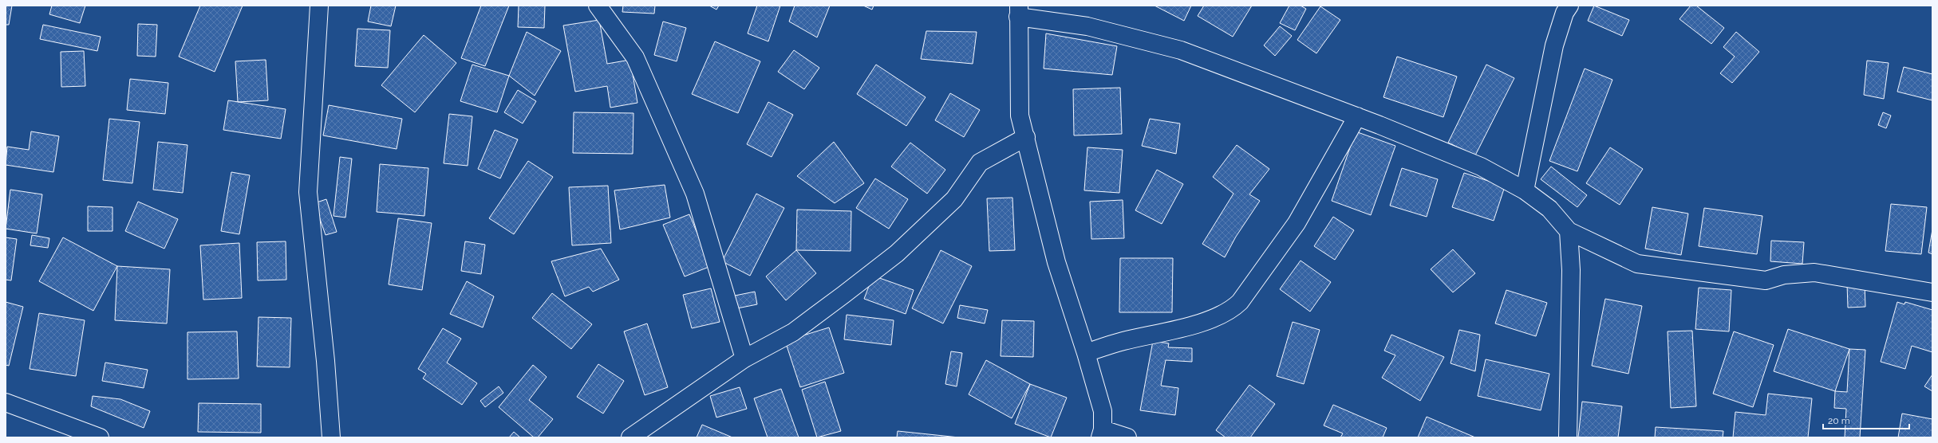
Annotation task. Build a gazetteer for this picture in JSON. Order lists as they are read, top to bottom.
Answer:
{
  "scale_bar": "20 m"
}
